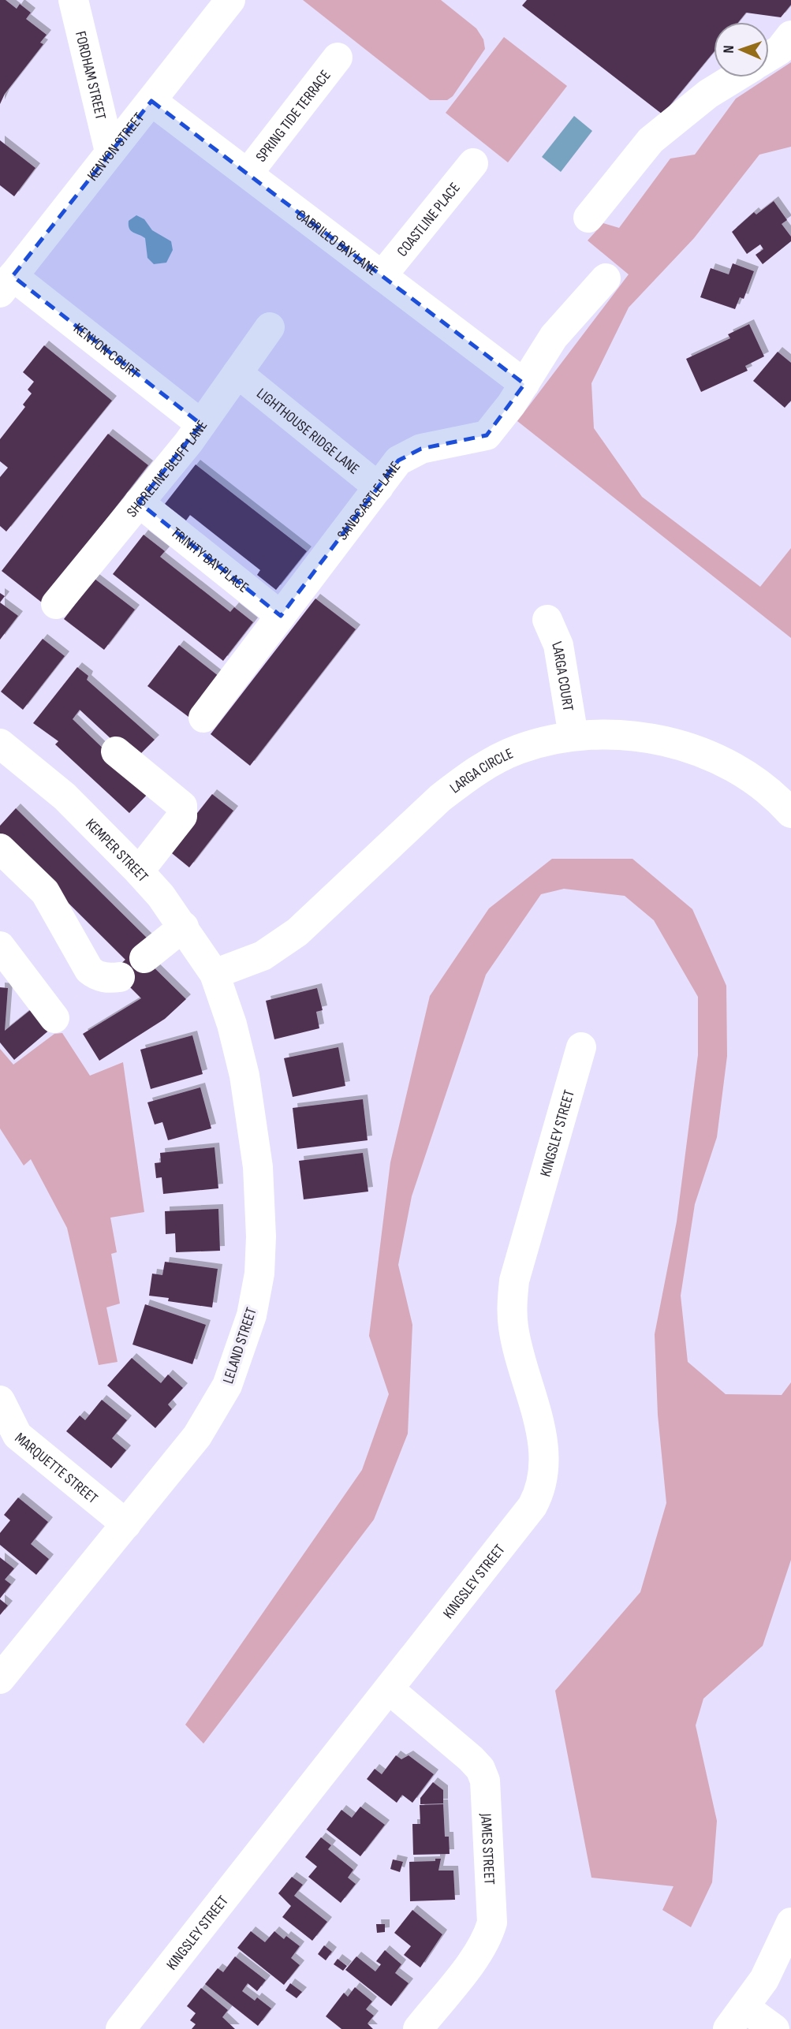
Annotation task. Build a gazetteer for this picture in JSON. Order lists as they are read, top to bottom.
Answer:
{
  "streets": {
    "street": [
      "FORDHAM STREET",
      "SPRING TIDE TERRACE",
      "KENYON STREET",
      "COASTLINE PLACE",
      "CABRILLO BAY LANE",
      "KENYON COURT",
      "LIGHTHOUSE RIDGE LANE",
      "SHORELINE BLUFF LANE",
      "SANDCASTLE LANE",
      "TRINITY BAY PLACE",
      "LARGA COURT",
      "LARGA CIRCLE",
      "KEMPER STREET",
      "KINGSLEY STREET",
      "LELAND STREET",
      "MARQUETTE STREET",
      "JAMES STREET"
    ]
  },
  "crossings": [
    ["FORDHAM STREET", "KENYON STREET"],
    ["SPRING TIDE TERRACE", "CABRILLO BAY LANE"],
    ["KENYON STREET", "CABRILLO BAY LANE"],
    ["KENYON STREET", "KENYON COURT"],
    ["COASTLINE PLACE", "CABRILLO BAY LANE"],
    ["CABRILLO BAY LANE", "SANDCASTLE LANE"],
    ["KENYON COURT", "SHORELINE BLUFF LANE"],
    ["LIGHTHOUSE RIDGE LANE", "SHORELINE BLUFF LANE"],
    ["LIGHTHOUSE RIDGE LANE", "SANDCASTLE LANE"],
    ["SHORELINE BLUFF LANE", "TRINITY BAY PLACE"],
    ["SANDCASTLE LANE", "TRINITY BAY PLACE"],
    ["LARGA COURT", "LARGA CIRCLE"],
    ["LARGA CIRCLE", "KEMPER STREET"],
    ["LARGA CIRCLE", "LELAND STREET"],
    ["KEMPER STREET", "LELAND STREET"],
    ["KINGSLEY STREET", "JAMES STREET"],
    ["LELAND STREET", "MARQUETTE STREET"]
  ],
  "north": "left"
}
